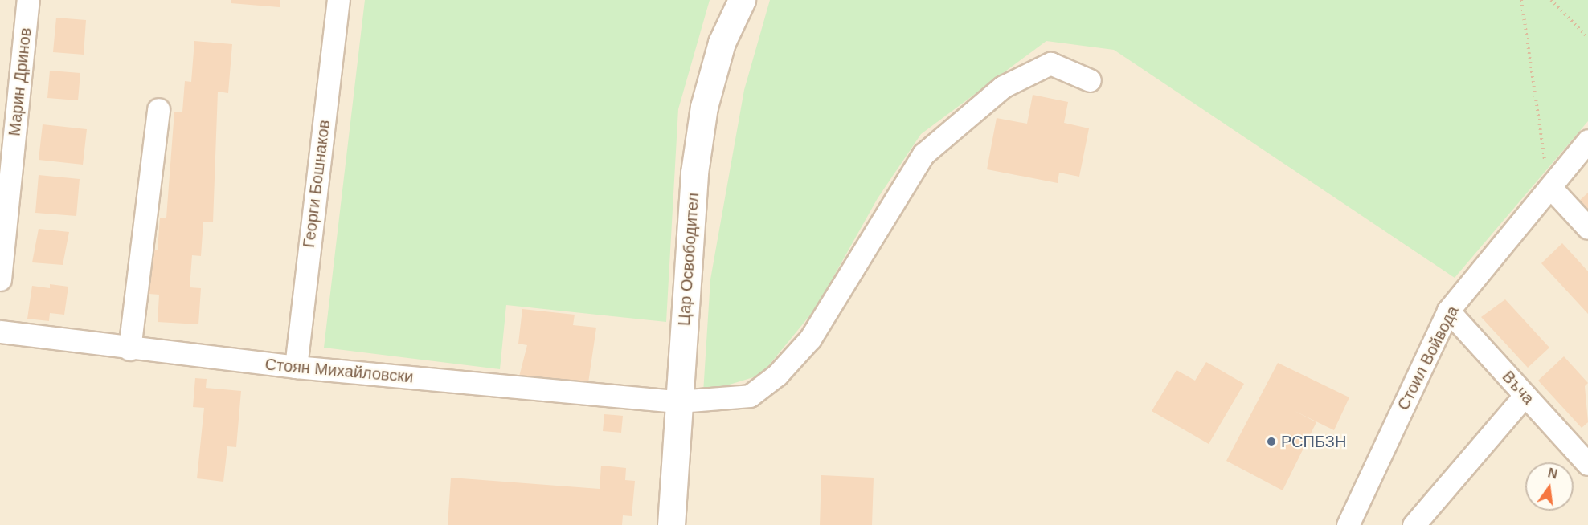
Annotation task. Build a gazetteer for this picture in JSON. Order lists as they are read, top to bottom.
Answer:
{
  "streets": {
    "main road": ["Цар Освободител"],
    "street": [
      "Марин Дринов",
      "Георги Бошнаков",
      "Стоил Войвода",
      "Стоян Михайловски",
      "Въча"
    ]
  },
  "crossings": [
    ["Георги Бошнаков", "Стоян Михайловски"],
    ["Цар Освободител", "Стоян Михайловски"],
    ["Стоил Войвода", "Въча"]
  ],
  "places": ["РСПБЗН"],
  "north": "top"
}
